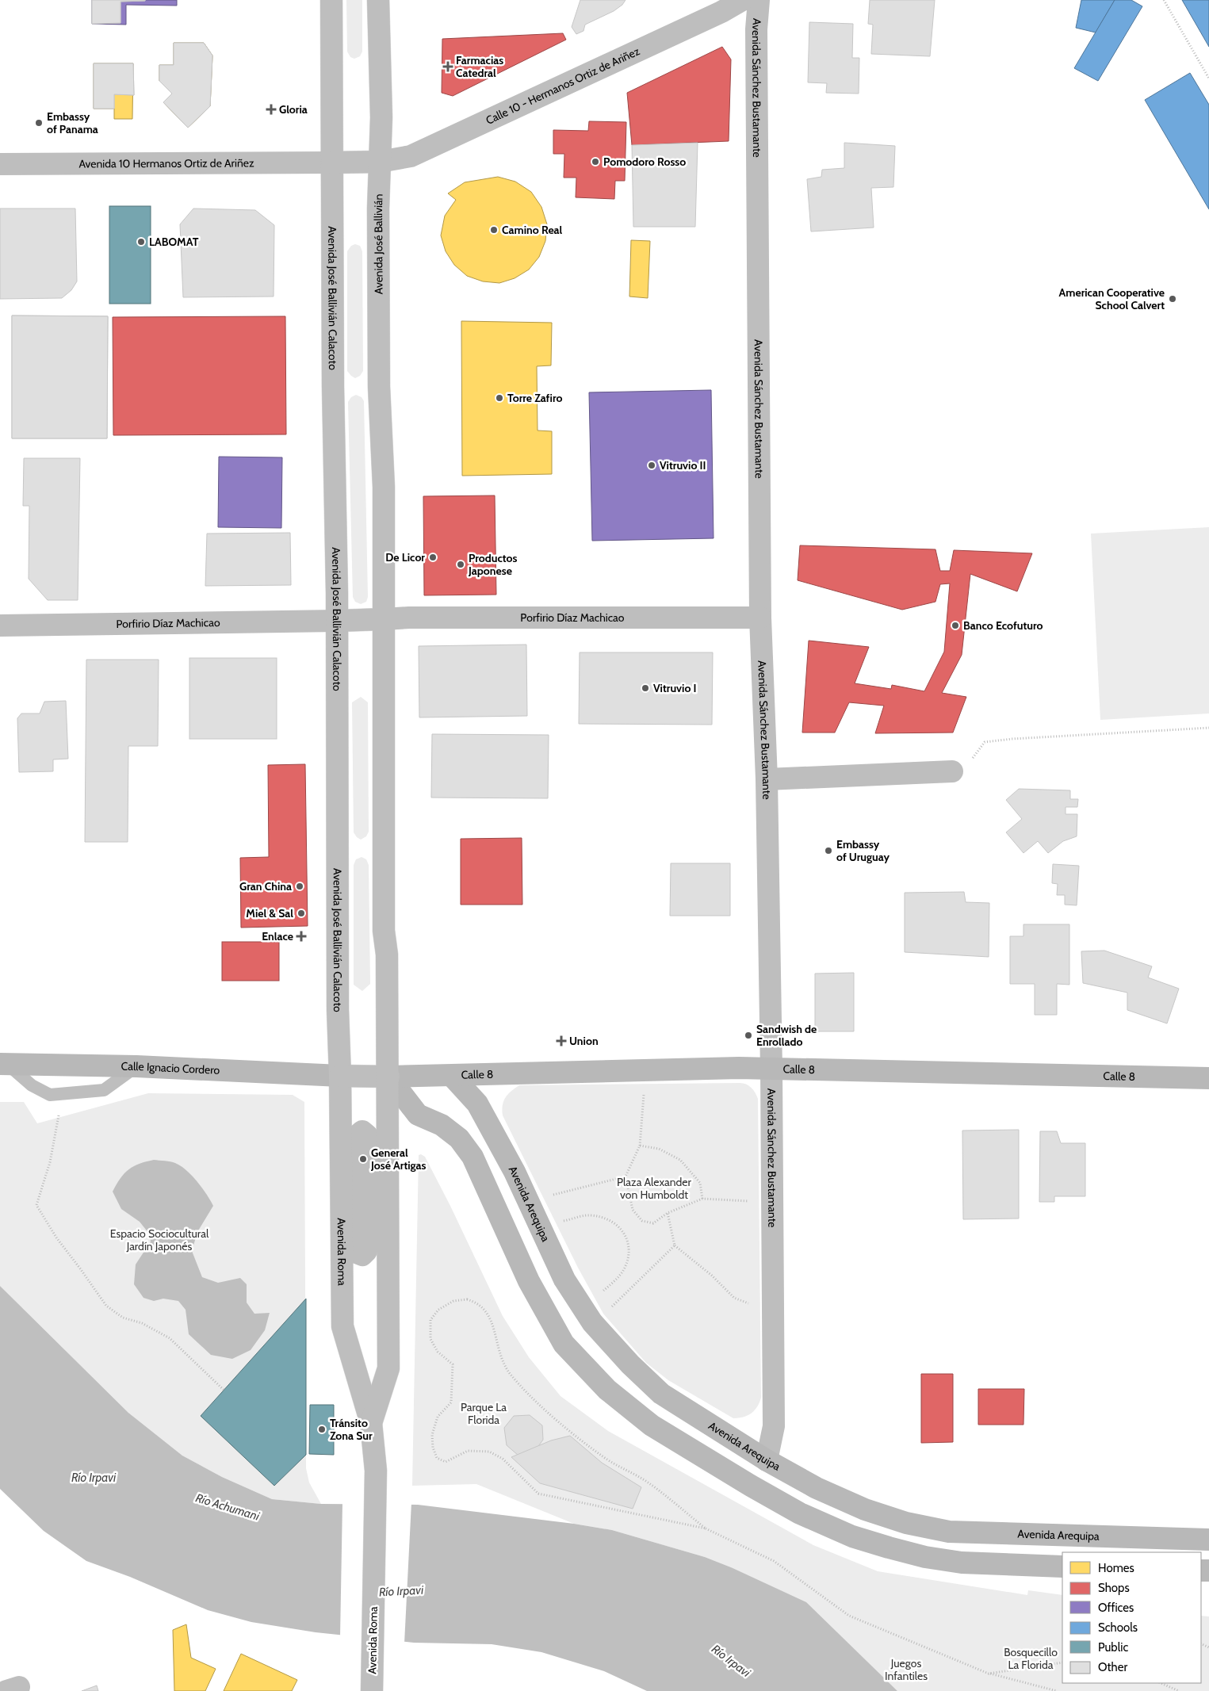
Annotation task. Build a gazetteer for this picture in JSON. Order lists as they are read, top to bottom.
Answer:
{
  "streets": {
    "main road": [
      "Calle 10 - Hermanos Ortiz de Ariñez",
      "Avenida Sánchez Bustamante",
      "Avenida 10 Hermanos Ortiz de Ariñez",
      "Avenida José Ballivián",
      "Avenida José Ballivián Calacoto",
      "Porfirio Díaz Machicao",
      "Calle Ignacio Cordero",
      "Calle 8",
      "Avenida Arequipa",
      "Avenida Roma"
    ]
  },
  "crossings": [
    ["Calle 10 - Hermanos Ortiz de Ariñez", "Avenida 10 Hermanos Ortiz de Ariñez"],
    ["Calle 10 - Hermanos Ortiz de Ariñez", "Avenida José Ballivián"],
    ["Calle 10 - Hermanos Ortiz de Ariñez", "Avenida José Ballivián Calacoto"],
    ["Avenida Sánchez Bustamante", "Porfirio Díaz Machicao"],
    ["Avenida Sánchez Bustamante", "Calle 8"],
    ["Avenida Sánchez Bustamante", "Avenida Arequipa"],
    ["Avenida 10 Hermanos Ortiz de Ariñez", "Avenida José Ballivián Calacoto"],
    ["Avenida José Ballivián", "Porfirio Díaz Machicao"],
    ["Avenida José Ballivián Calacoto", "Porfirio Díaz Machicao"],
    ["Avenida José Ballivián Calacoto", "Calle Ignacio Cordero"],
    ["Avenida José Ballivián Calacoto", "Avenida Roma"],
    ["Calle Ignacio Cordero", "Avenida Roma"],
    ["Calle 8", "Avenida Arequipa"],
    ["Calle 8", "Avenida Roma"]
  ],
  "water": ["Río Irpavi", "Río Achumani"],
  "parks": [
    "Plaza Alexander von Humboldt",
    "Espacio Sociocultural Jardín Japonés",
    "Parque La Florida",
    "Bosquecillo La Florida",
    "Juegos Infantiles"
  ],
  "places": {
    "health": [
      "Farmacias Catedral",
      "Gloria",
      "Enlace",
      "Union"
    ],
    "other": [
      "Embassy of Panama",
      "Pomodoro Rosso",
      "Camino Real",
      "LABOMAT",
      "American Cooperative School Calvert",
      "Torre Zafiro",
      "Vitruvio II",
      "De Licor",
      "Productos Japonese",
      "Banco Ecofuturo",
      "Vitruvio I",
      "Embassy of Uruguay",
      "Gran China",
      "Miel & Sal",
      "Sandwish de Enrollado",
      "General José Artigas",
      "Tránsito Zona Sur"
    ]
  },
  "legend": [
    "Homes",
    "Shops",
    "Offices",
    "Schools",
    "Public",
    "Other"
  ]
}
